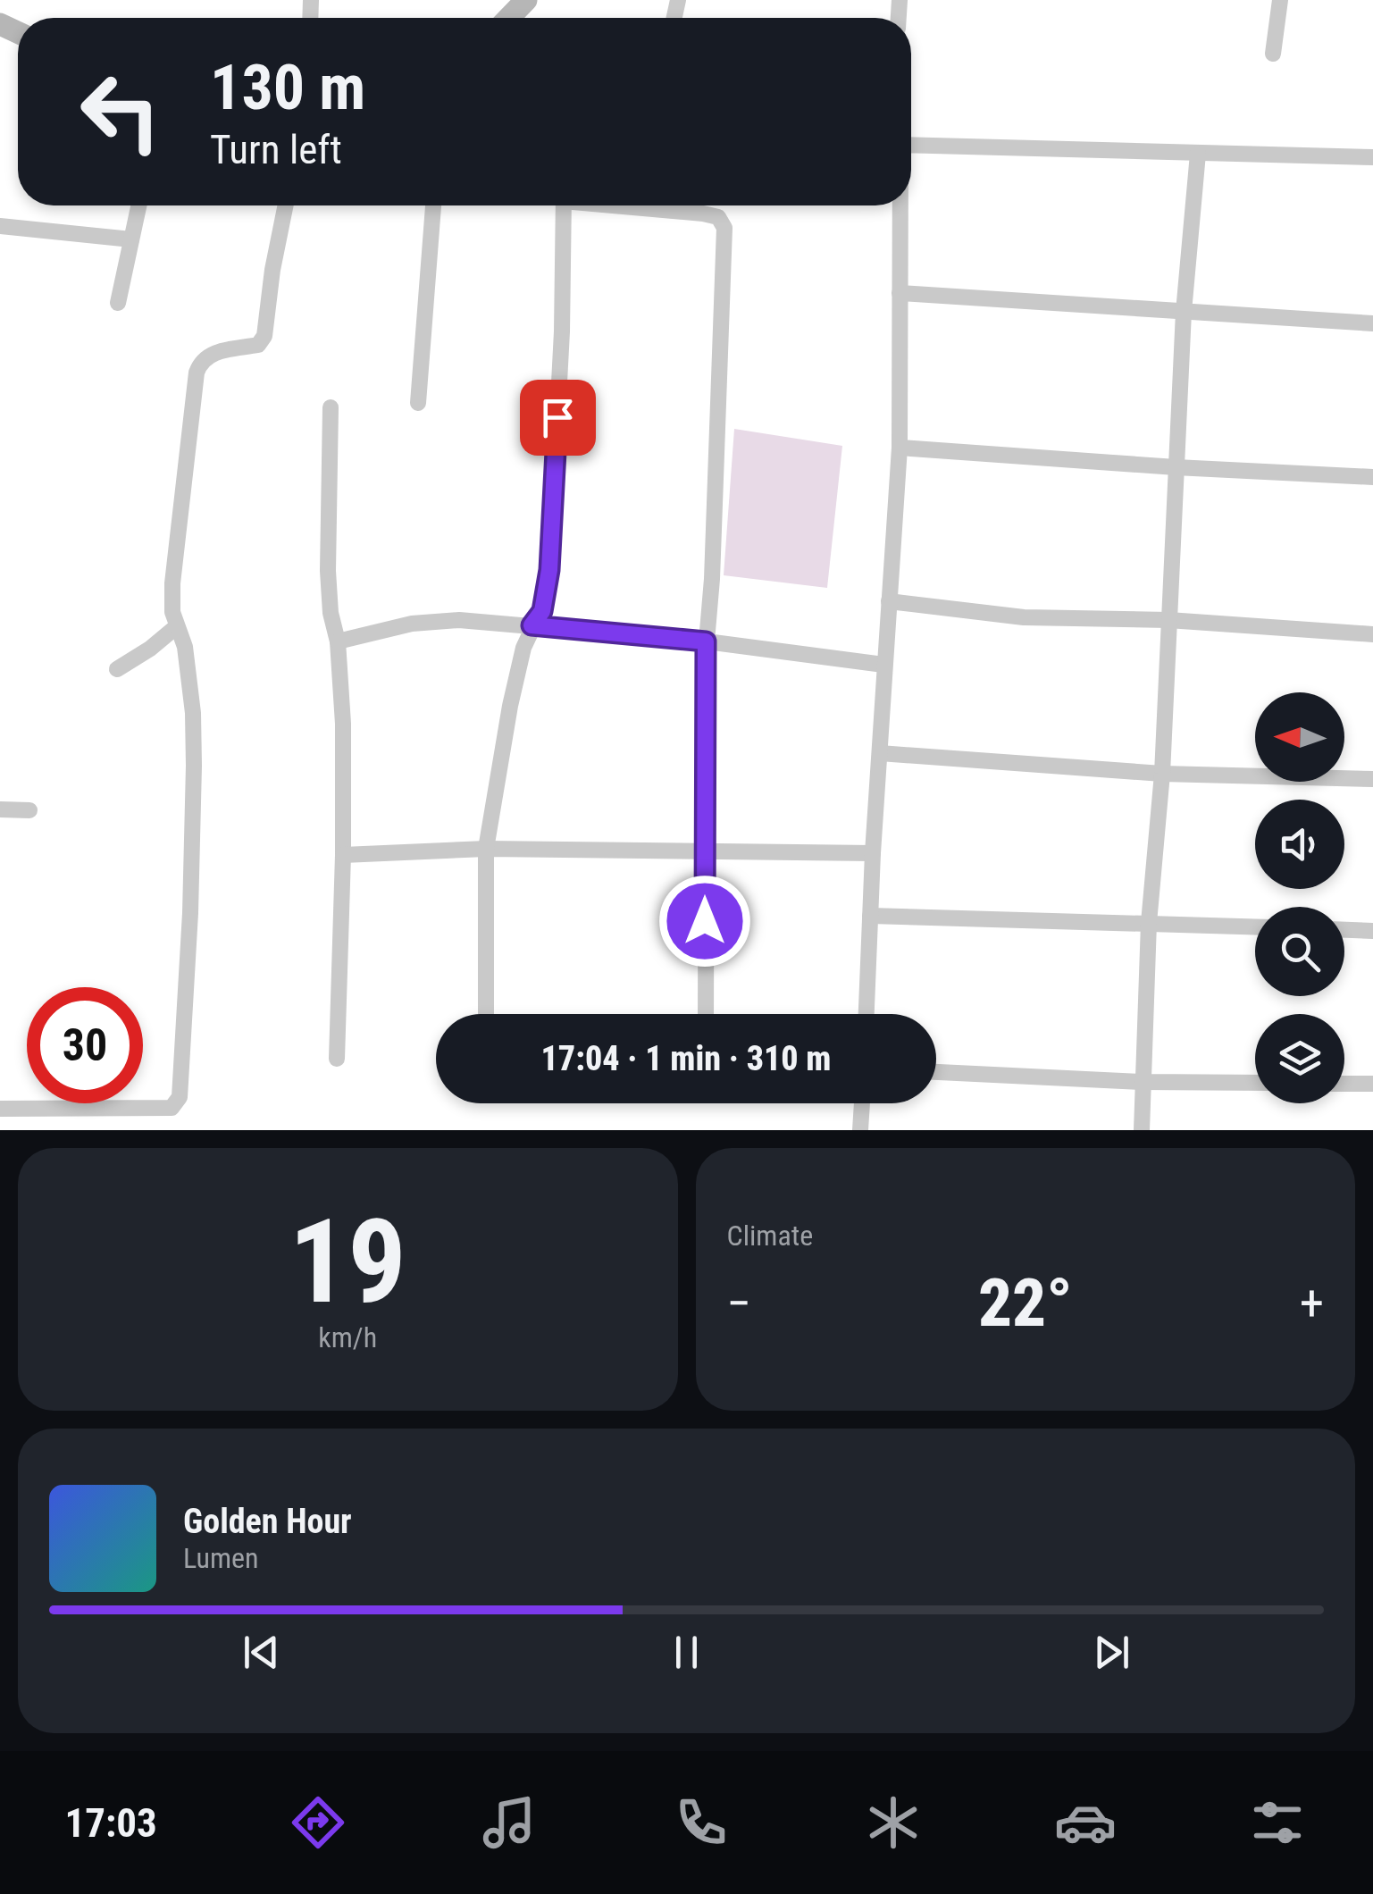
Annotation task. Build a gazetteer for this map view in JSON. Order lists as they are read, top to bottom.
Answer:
{
  "north": "left",
  "page": {
    "turn": ["130 m", "Turn left"],
    "limit": "30",
    "trip": "17:04 · 1 min · 310 m",
    "tile": [
      ["19", "km/h"],
      "Climate"
    ],
    "heat": ["−", "22°", "+"],
    "song": ["Golden Hour", "Lumen"],
    "tabs": "17:03"
  }
}
